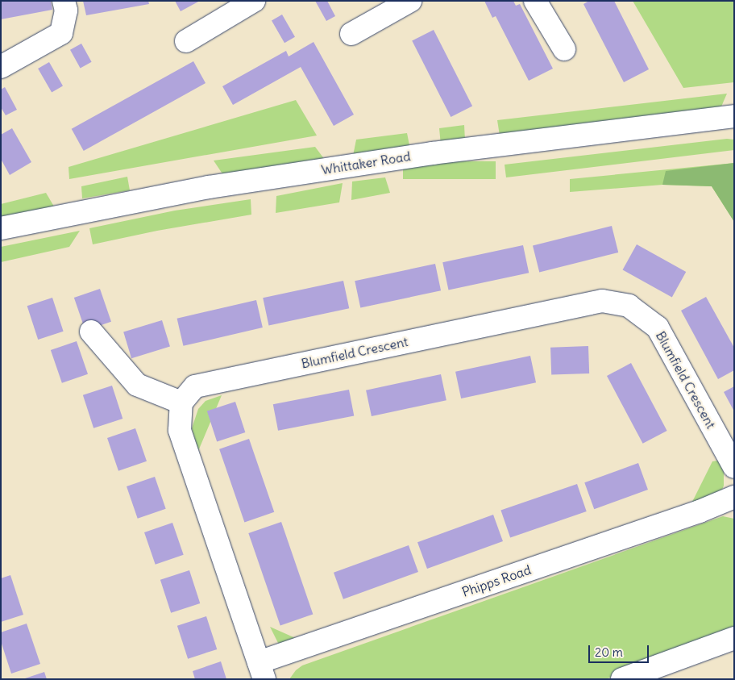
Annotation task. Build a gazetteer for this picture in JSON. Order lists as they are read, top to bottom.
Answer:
{
  "streets": {
    "street": ["Whittaker Road", "Blumfield Crescent", "Phipps Road"]
  },
  "scale_bar": "20 m"
}
